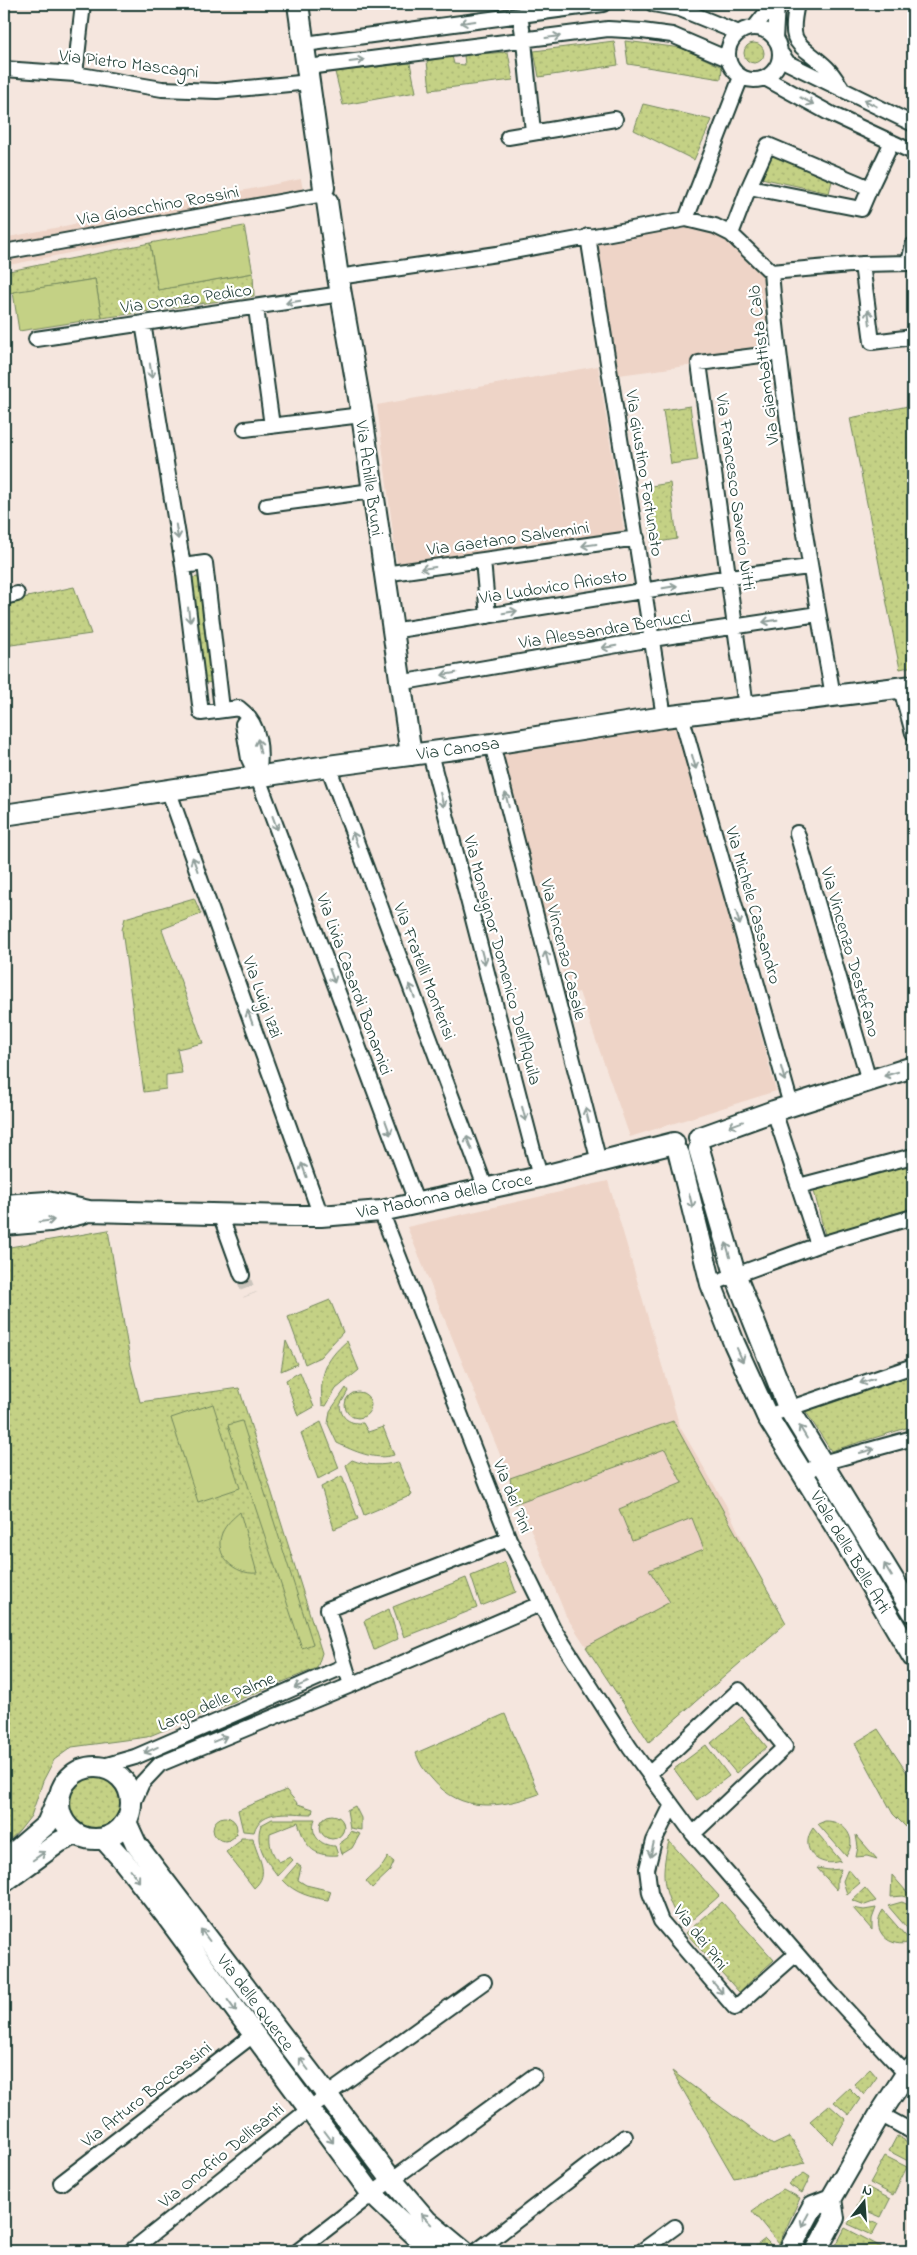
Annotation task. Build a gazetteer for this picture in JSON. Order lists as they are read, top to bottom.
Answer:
{
  "streets": {
    "street": [
      "Via Pietro Mascagni",
      "Via Gioacchino Rossini",
      "Via Oronzo Pedico",
      "Via Giambattista Calò",
      "Via Giustino Fortunato",
      "Via Achille Bruni",
      "Via Francesco Saverio Nitti",
      "Via Gaetano Salvemini",
      "Via Ludovico Ariosto",
      "Via Alessandra Benucci",
      "Via Canosa",
      "Via Michele Cassandro",
      "Via Vincenzo Casale",
      "Via Vincenzo Destefano",
      "Via Monsignor Domenico Dell'Aquila",
      "Via Fratelli Monterisi",
      "Via Livia Casardi Bonamici",
      "Via Luigi Izzi",
      "Via Madonna della Croce",
      "Via dei Pini",
      "Viale delle Belle Arti",
      "Largo delle Palme",
      "Via delle Querce",
      "Via Arturo Boccassini",
      "Via Onofrio Dellisanti"
    ]
  },
  "crossings": [
    ["Via Pietro Mascagni", "Via Achille Bruni"],
    ["Via Gioacchino Rossini", "Via Achille Bruni"],
    ["Via Oronzo Pedico", "Via Giambattista Calò"],
    ["Via Oronzo Pedico", "Via Achille Bruni"],
    ["Via Giambattista Calò", "Via Giustino Fortunato"],
    ["Via Giambattista Calò", "Via Achille Bruni"],
    ["Via Giambattista Calò", "Via Francesco Saverio Nitti"],
    ["Via Giambattista Calò", "Via Ludovico Ariosto"],
    ["Via Giambattista Calò", "Via Alessandra Benucci"],
    ["Via Giambattista Calò", "Via Canosa"],
    ["Via Giustino Fortunato", "Via Gaetano Salvemini"],
    ["Via Giustino Fortunato", "Via Ludovico Ariosto"],
    ["Via Giustino Fortunato", "Via Alessandra Benucci"],
    ["Via Giustino Fortunato", "Via Canosa"],
    ["Via Giustino Fortunato", "Via Michele Cassandro"],
    ["Via Achille Bruni", "Via Gaetano Salvemini"],
    ["Via Achille Bruni", "Via Ludovico Ariosto"],
    ["Via Achille Bruni", "Via Alessandra Benucci"],
    ["Via Achille Bruni", "Via Canosa"],
    ["Via Achille Bruni", "Via Monsignor Domenico Dell'Aquila"],
    ["Via Francesco Saverio Nitti", "Via Ludovico Ariosto"],
    ["Via Francesco Saverio Nitti", "Via Alessandra Benucci"],
    ["Via Francesco Saverio Nitti", "Via Canosa"],
    ["Via Canosa", "Via Michele Cassandro"],
    ["Via Canosa", "Via Vincenzo Casale"],
    ["Via Canosa", "Via Monsignor Domenico Dell'Aquila"],
    ["Via Canosa", "Via Fratelli Monterisi"],
    ["Via Canosa", "Via Livia Casardi Bonamici"],
    ["Via Canosa", "Via Luigi Izzi"],
    ["Via Michele Cassandro", "Via Madonna della Croce"],
    ["Via Vincenzo Casale", "Via Madonna della Croce"],
    ["Via Vincenzo Destefano", "Via Madonna della Croce"],
    ["Via Monsignor Domenico Dell'Aquila", "Via Madonna della Croce"],
    ["Via Fratelli Monterisi", "Via Madonna della Croce"],
    ["Via Livia Casardi Bonamici", "Via Madonna della Croce"],
    ["Via Luigi Izzi", "Via Madonna della Croce"],
    ["Via Madonna della Croce", "Via dei Pini"],
    ["Via Madonna della Croce", "Viale delle Belle Arti"],
    ["Via dei Pini", "Largo delle Palme"],
    ["Largo delle Palme", "Via delle Querce"],
    ["Via delle Querce", "Via Arturo Boccassini"],
    ["Via delle Querce", "Via Onofrio Dellisanti"]
  ],
  "one_way": [
    "Via Gaetano Salvemini",
    "Via Ludovico Ariosto",
    "Via Alessandra Benucci",
    "Via Michele Cassandro",
    "Via Vincenzo Casale",
    "Via Monsignor Domenico Dell'Aquila",
    "Via Fratelli Monterisi",
    "Via Livia Casardi Bonamici",
    "Via Luigi Izzi"
  ],
  "north": "top"
}
